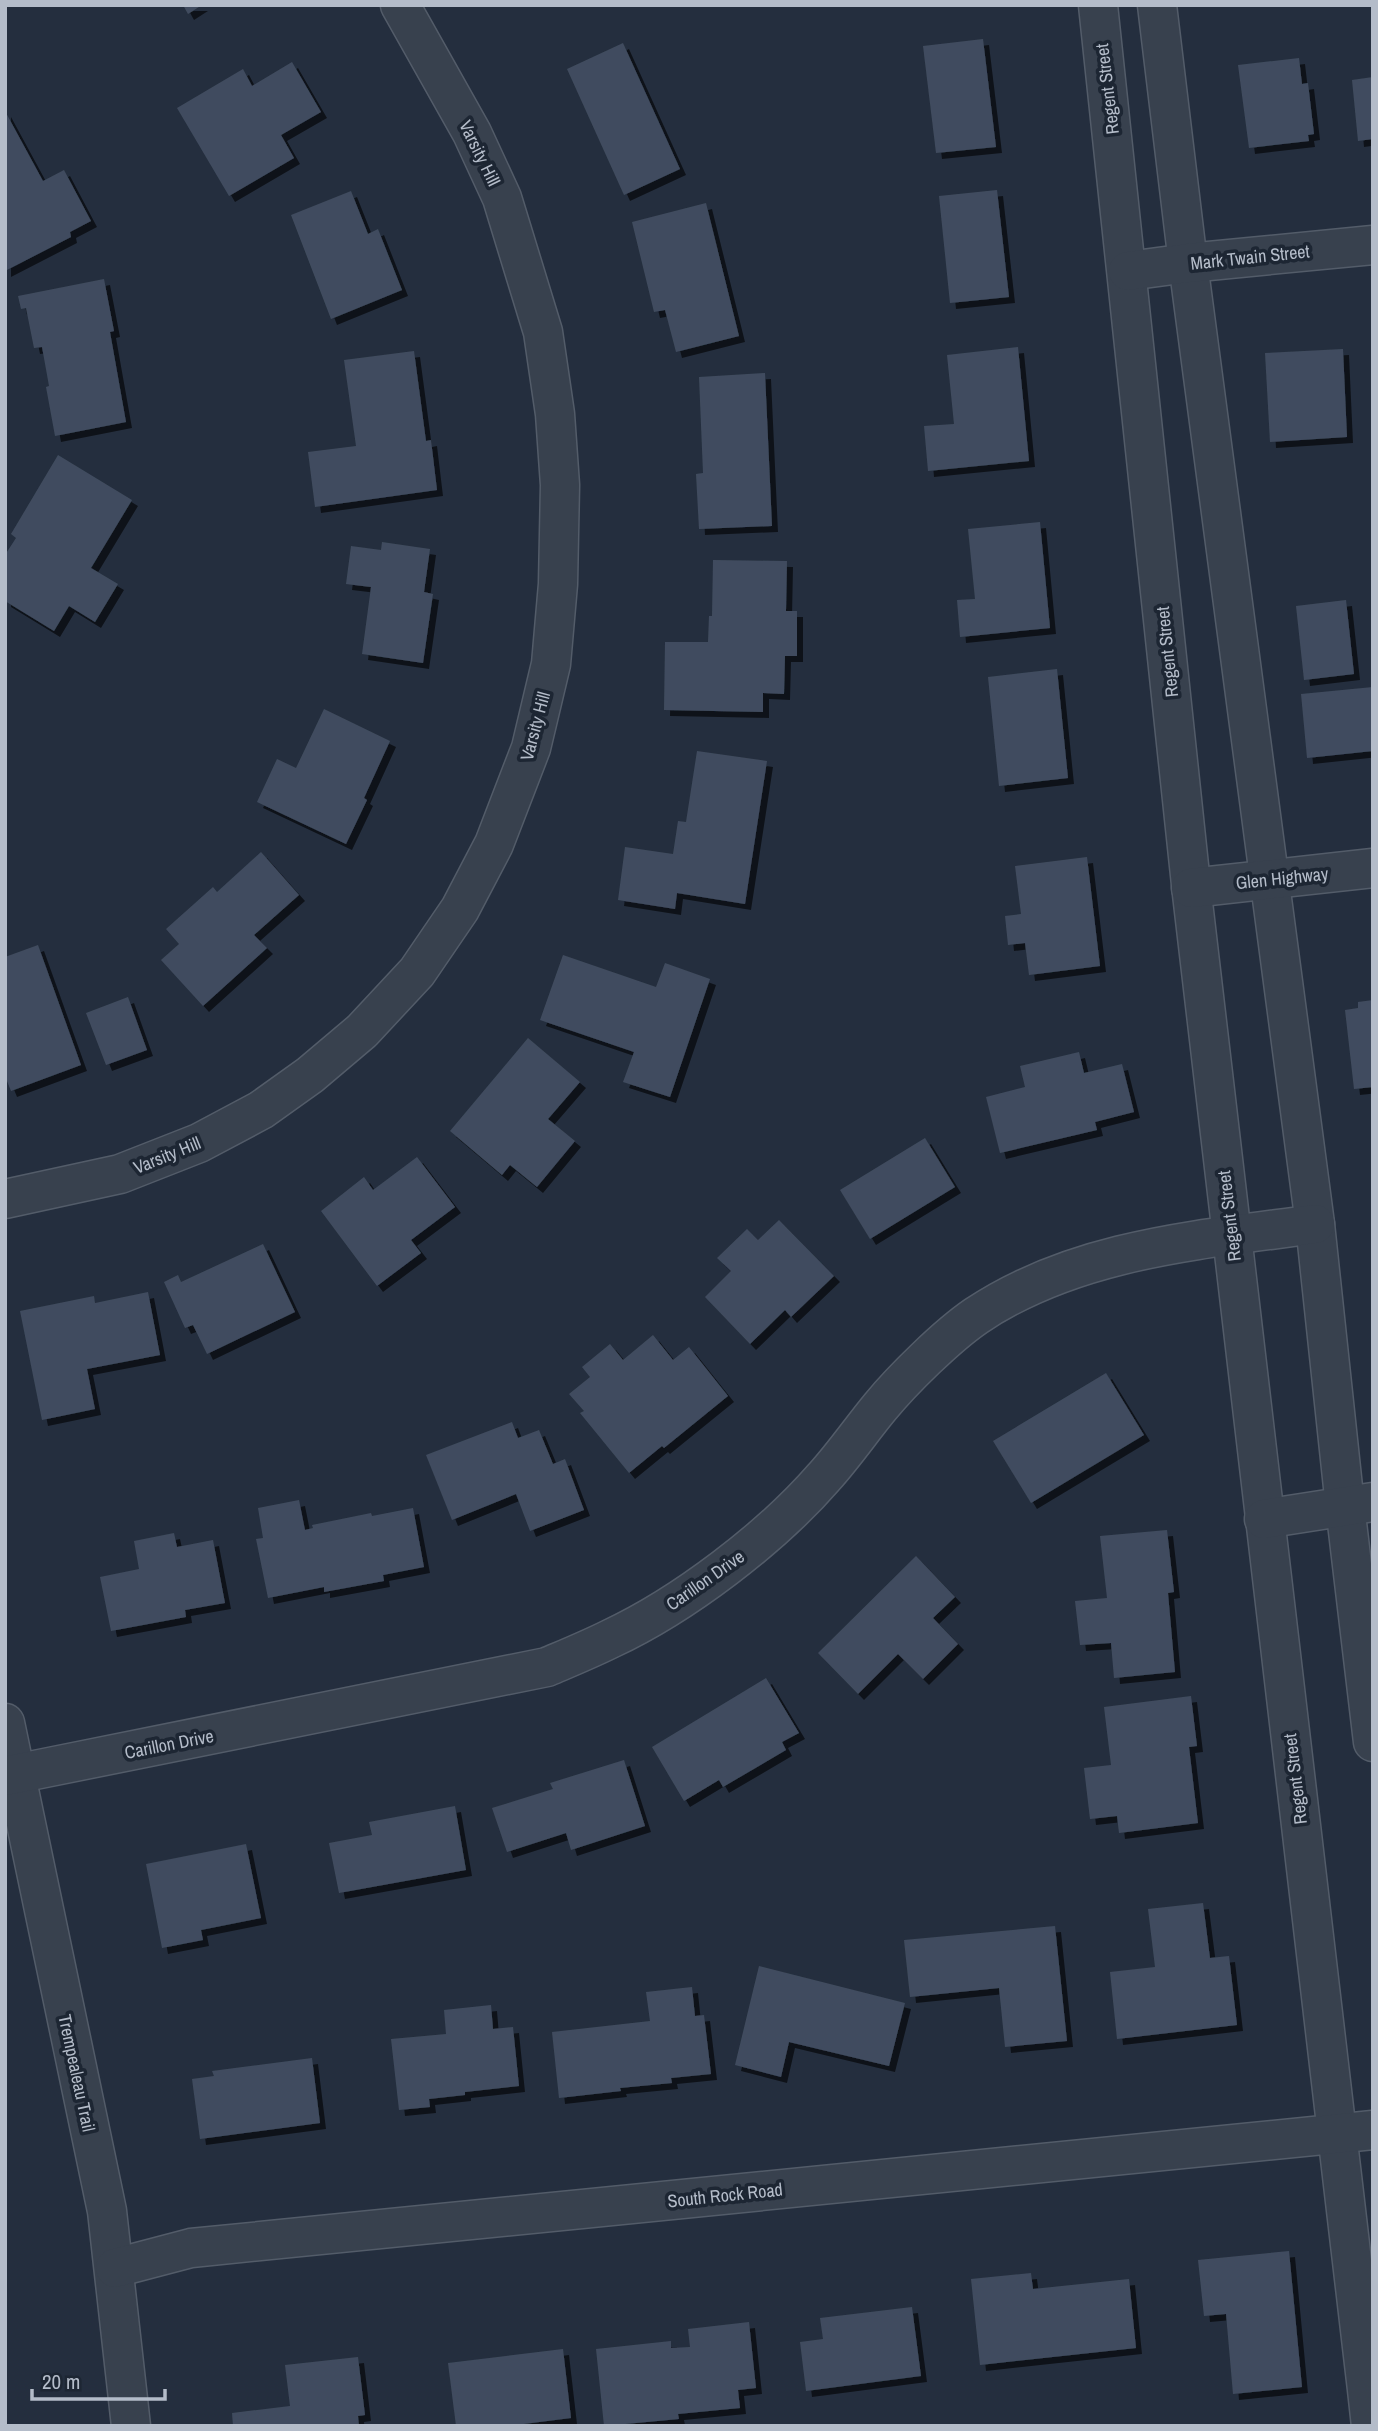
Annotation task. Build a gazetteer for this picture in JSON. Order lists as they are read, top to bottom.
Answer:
{
  "streets": {
    "street": [
      "Regent Street",
      "Varsity Hill",
      "Mark Twain Street",
      "Glen Highway",
      "Carillon Drive",
      "Trempealeau Trail",
      "South Rock Road"
    ]
  },
  "crossings": [
    ["Regent Street", "Mark Twain Street"],
    ["Regent Street", "Glen Highway"],
    ["Regent Street", "Carillon Drive"],
    ["Regent Street", "South Rock Road"],
    ["Carillon Drive", "Trempealeau Trail"],
    ["Trempealeau Trail", "South Rock Road"]
  ],
  "scale_bar": "20 m"
}
